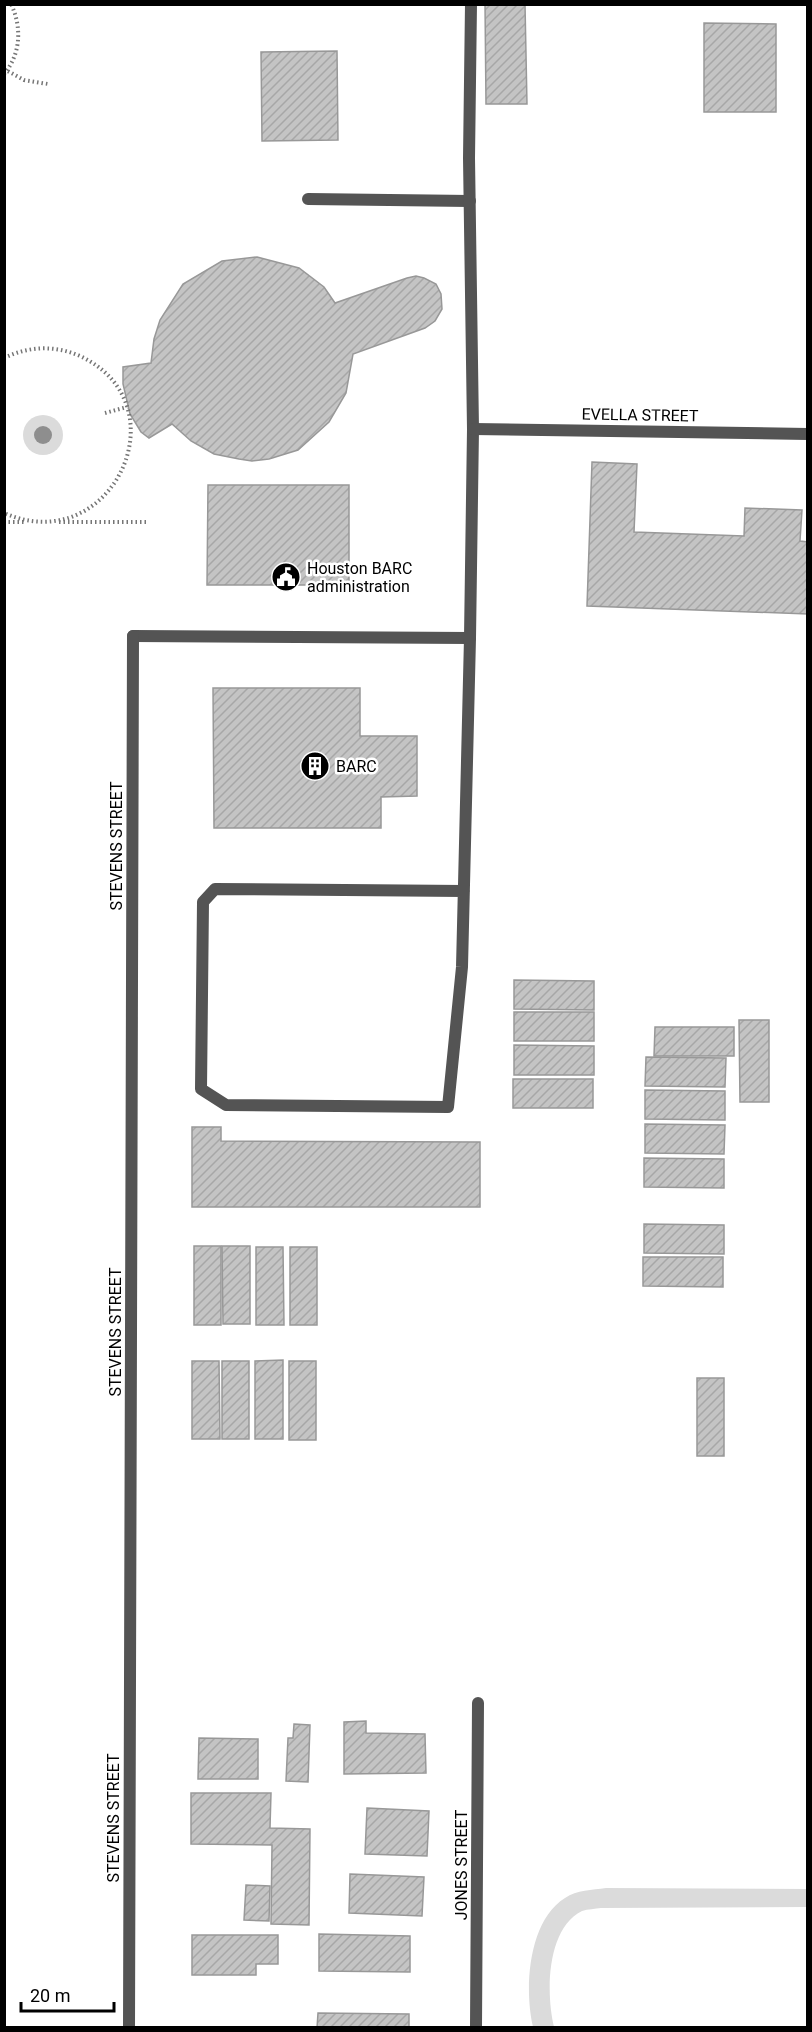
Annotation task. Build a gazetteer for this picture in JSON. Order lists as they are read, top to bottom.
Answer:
{
  "streets": {
    "street": ["EVELLA STREET", "STEVENS STREET", "JONES STREET"]
  },
  "places": {
    "public building": ["Houston BARC administration"],
    "building": ["BARC"]
  },
  "scale_bar": "20 m"
}
